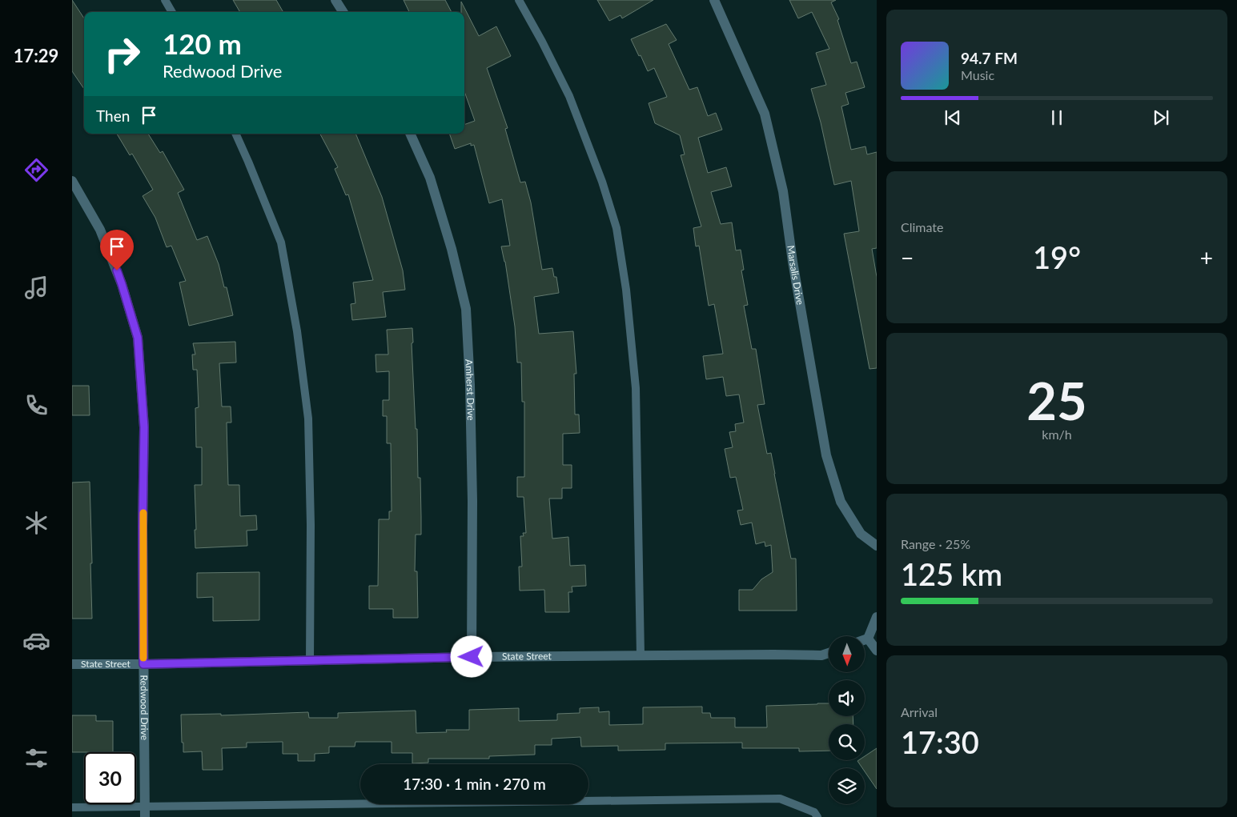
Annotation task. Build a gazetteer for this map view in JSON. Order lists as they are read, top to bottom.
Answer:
{
  "streets": {
    "street": [
      "Marsalis Drive",
      "Amherst Drive",
      "State Street",
      "Redwood Drive"
    ]
  },
  "crossings": [
    ["Amherst Drive", "State Street"],
    ["State Street", "Redwood Drive"]
  ],
  "north": "bottom",
  "page": {
    "tabs": "17:29",
    "turn": ["120 m", "Redwood Drive"],
    "song": ["94.7 FM", "Music"],
    "then": "Then",
    "tile": [
      "Climate",
      ["25", "km/h"],
      ["Range · 25%", "125 km"],
      ["Arrival", "17:30"]
    ],
    "heat": ["−", "19°", "+"],
    "limit": "30",
    "trip": "17:30 · 1 min · 270 m"
  }
}
